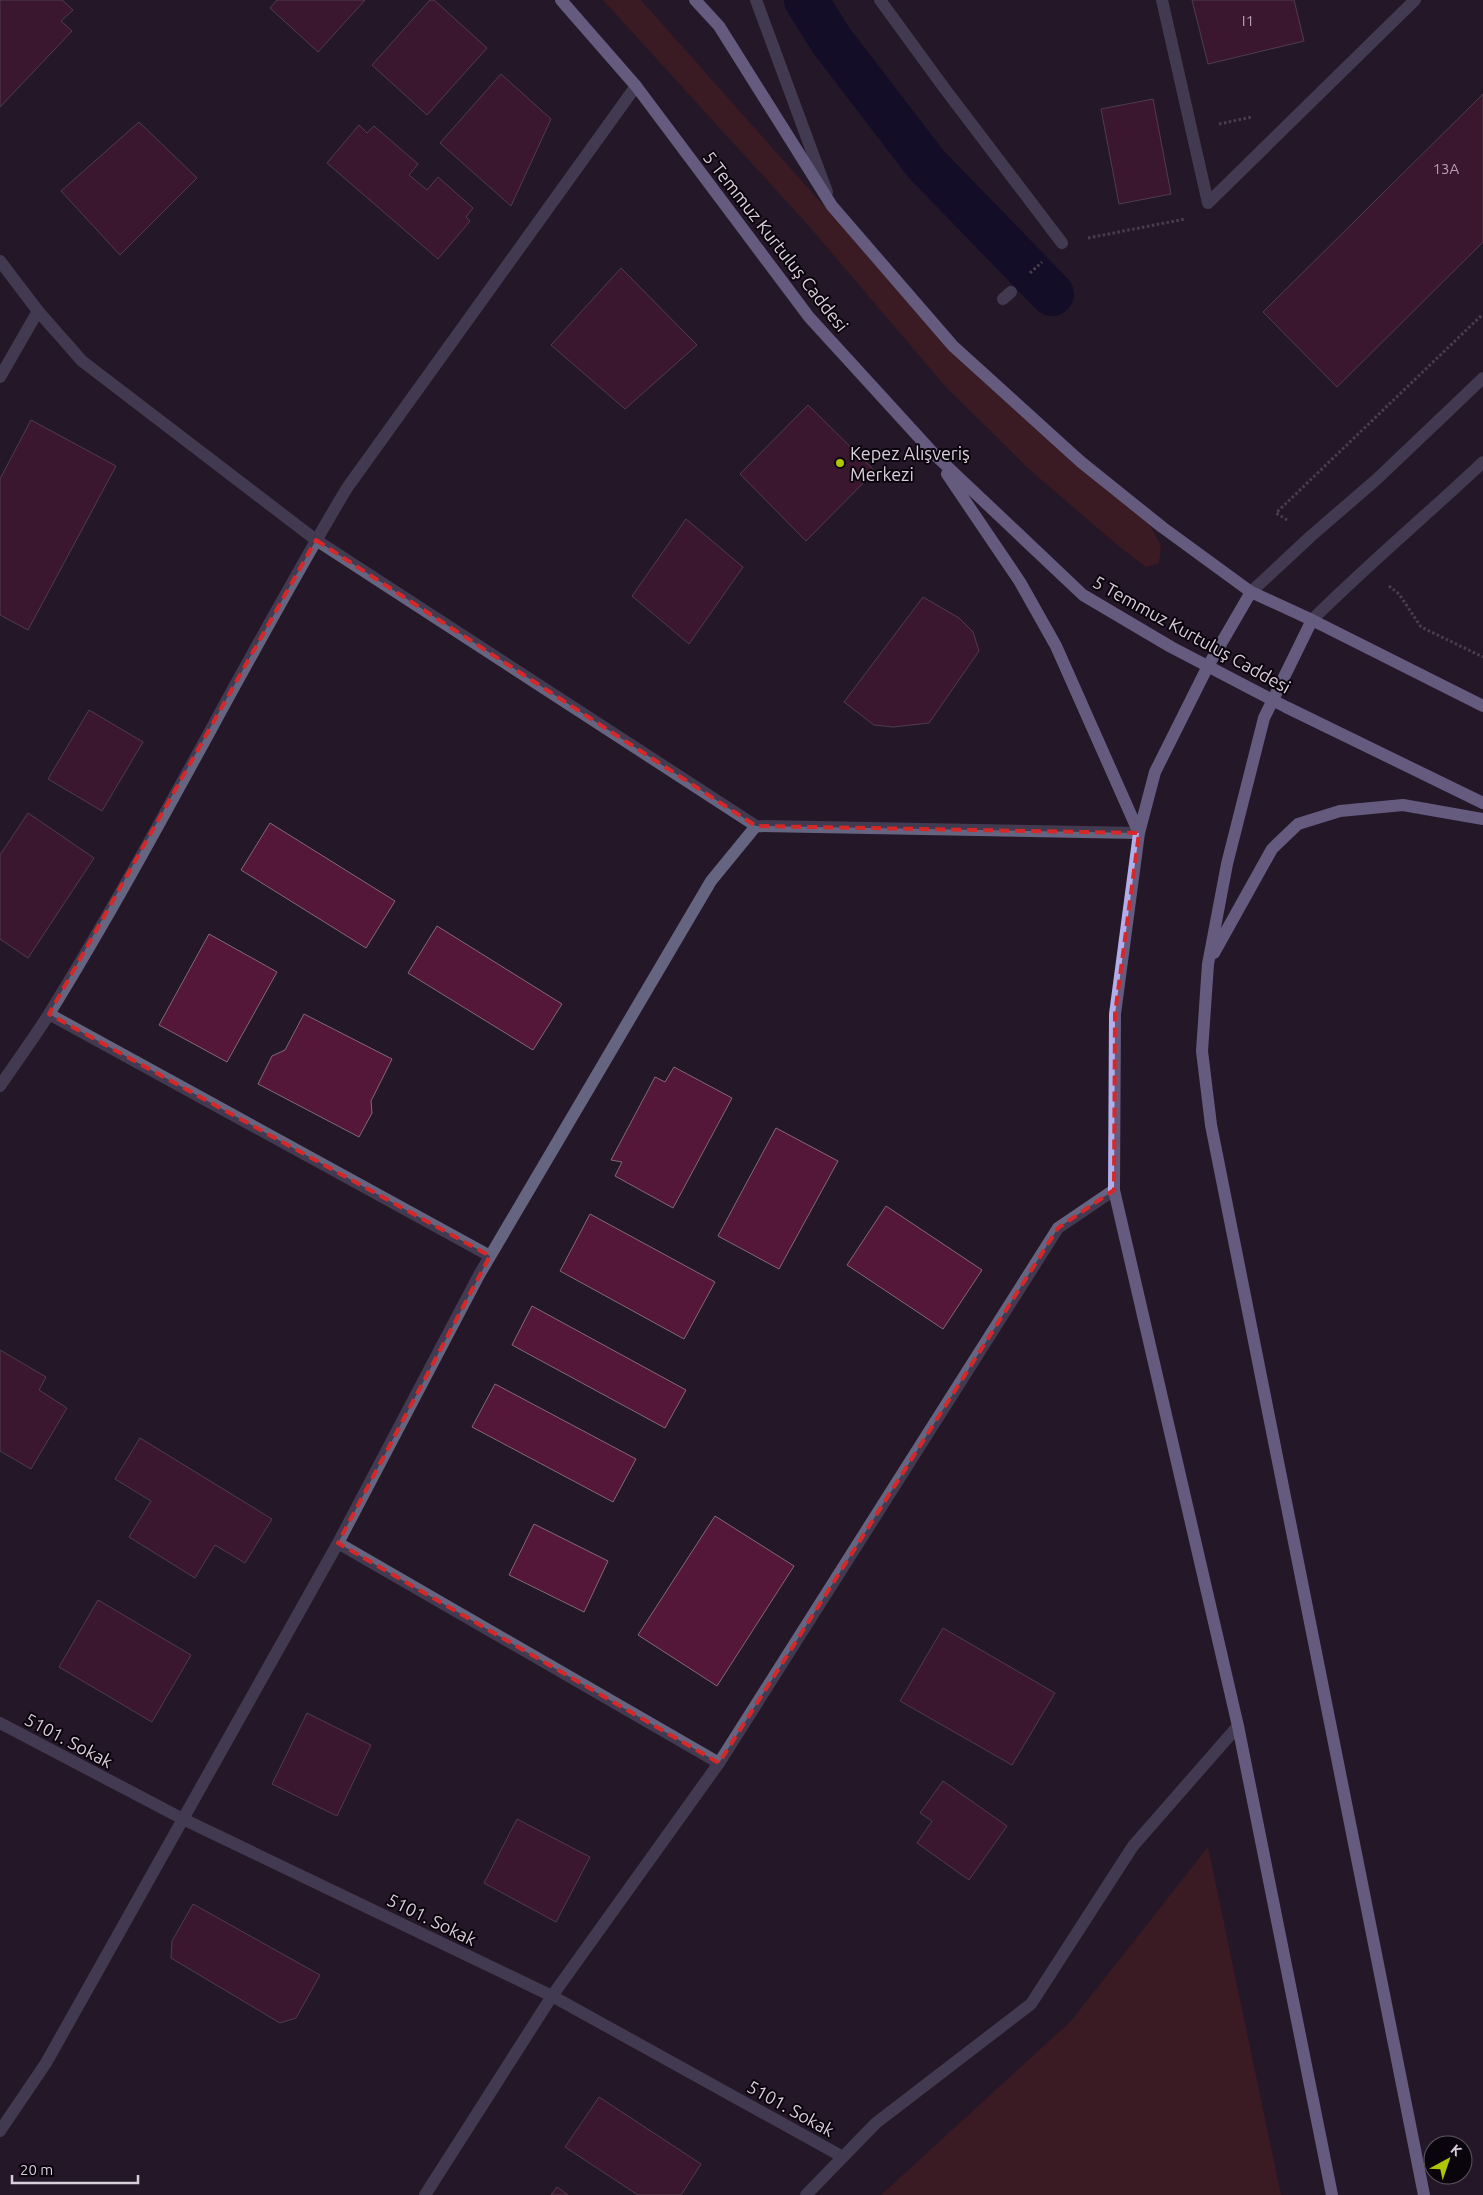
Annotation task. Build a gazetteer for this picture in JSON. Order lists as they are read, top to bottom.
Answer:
{
  "streets": {
    "main road": ["5 Temmuz Kurtuluş Caddesi"],
    "street": ["5101. Sokak"]
  },
  "places": ["Kepez Alışveriş Merkezi"],
  "house_numbers": ["I1", "13A"],
  "scale_bar": "20 m",
  "north": "top right"
}
